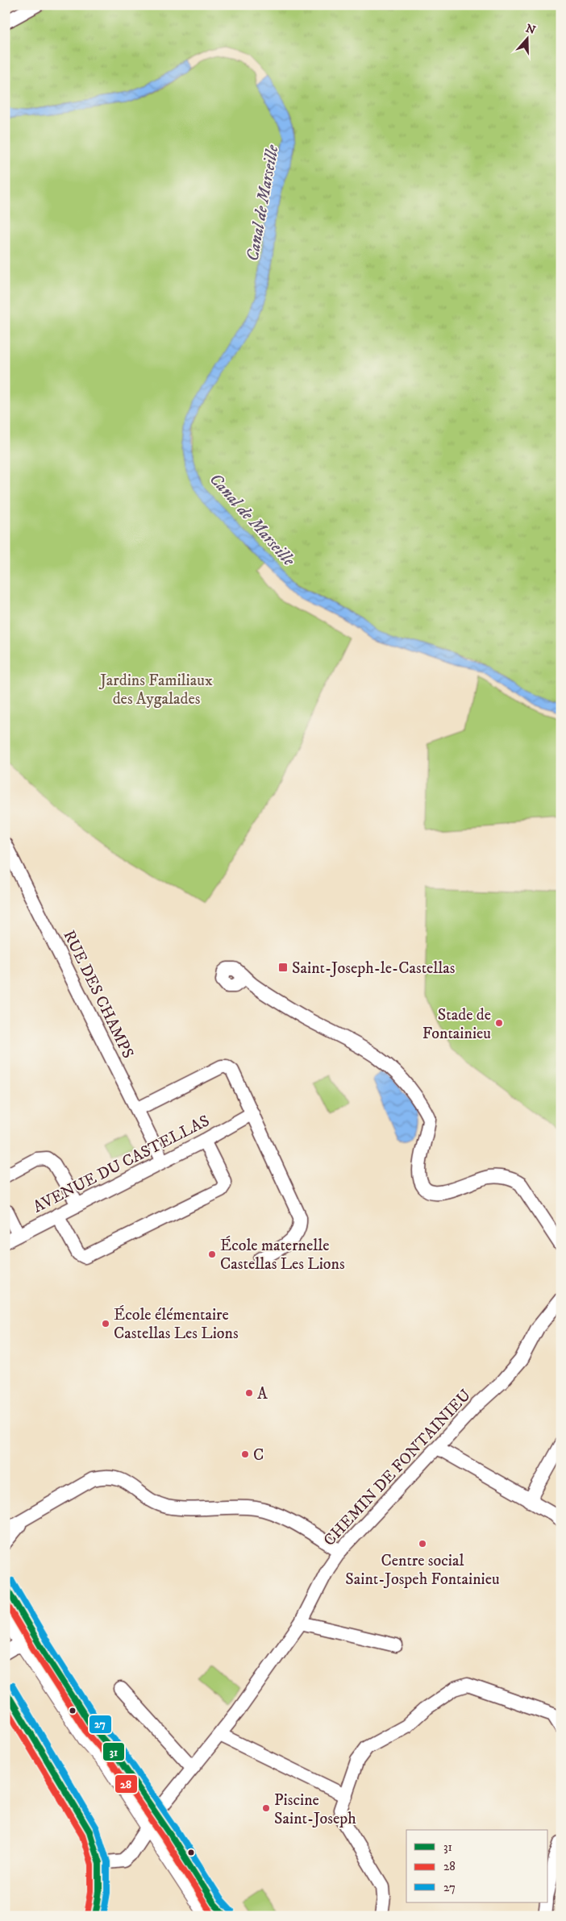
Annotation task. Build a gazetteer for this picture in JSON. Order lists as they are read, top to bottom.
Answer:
{
  "streets": {
    "street": ["RUE DES CHAMPS", "AVENUE DU CASTELLAS", "CHEMIN DE FONTAINIEU"]
  },
  "crossings": [
    ["RUE DES CHAMPS", "AVENUE DU CASTELLAS"]
  ],
  "water": ["Canal de Marseille"],
  "parks": ["Jardins Familiaux des Aygalades"],
  "places": {
    "transit": ["Saint-Joseph-le-Castellas"],
    "other": [
      "Stade de Fontainieu",
      "École maternelle Castellas Les Lions",
      "École élémentaire Castellas Les Lions",
      "A",
      "C",
      "Centre social Saint-Jospeh Fontainieu",
      "Piscine Saint-Joseph"
    ]
  },
  "lines": ["transit line 27", "transit line 31", "transit line 28"],
  "legend": ["31", "28", "27"],
  "north": "top"
}
